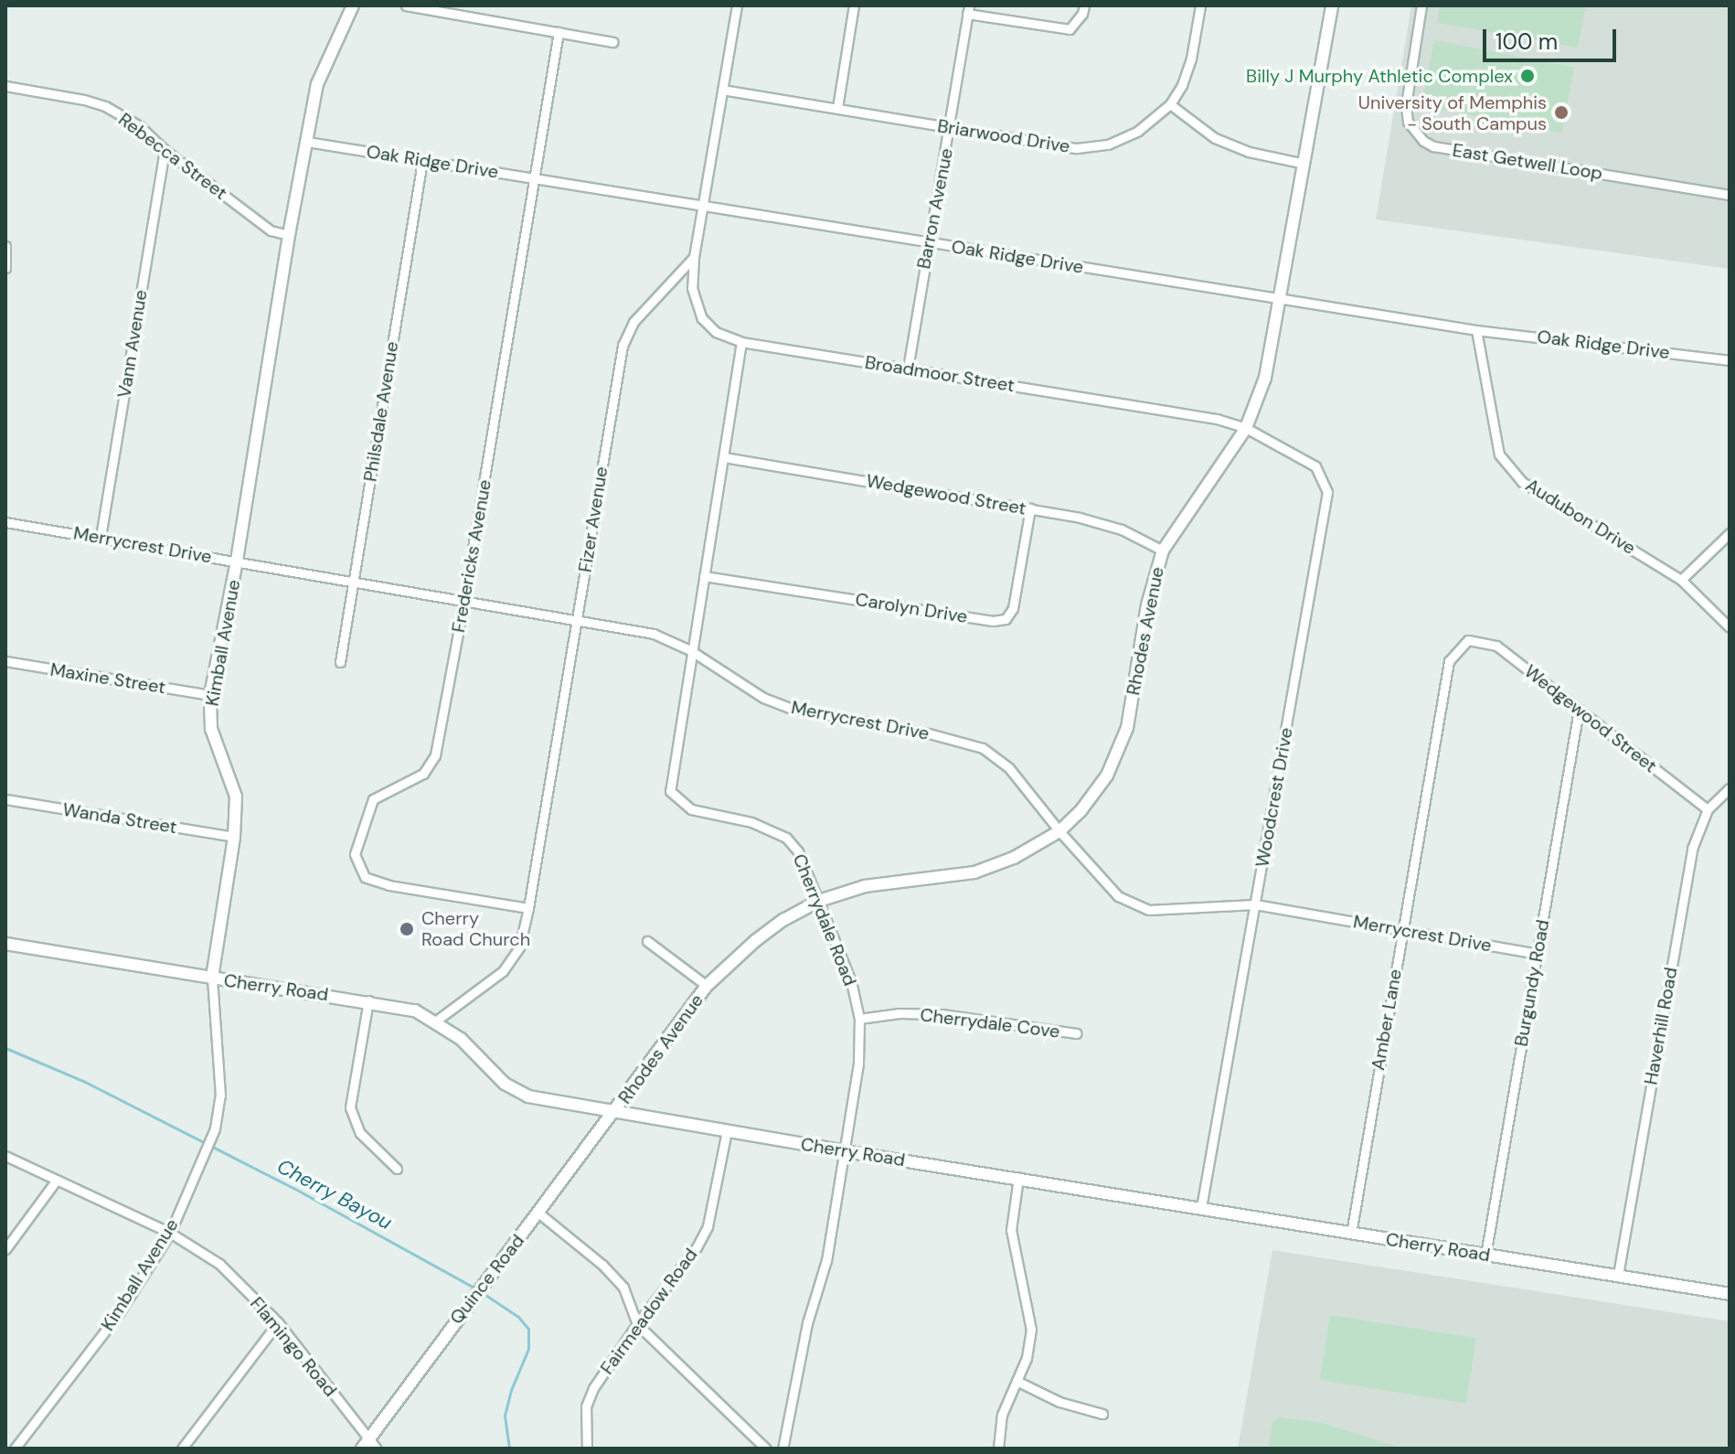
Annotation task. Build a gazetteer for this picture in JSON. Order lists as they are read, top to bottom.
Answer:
{
  "streets": {
    "main road": [
      "Rhodes Avenue",
      "Kimball Avenue",
      "Cherry Road",
      "Quince Road"
    ],
    "street": [
      "Briarwood Drive",
      "Rebecca Street",
      "Oak Ridge Drive",
      "East Getwell Loop",
      "Barron Avenue",
      "Vann Avenue",
      "Broadmoor Street",
      "Philsdale Avenue",
      "Wedgewood Street",
      "Audubon Drive",
      "Fizer Avenue",
      "Merrycrest Drive",
      "Fredericks Avenue",
      "Carolyn Drive",
      "Maxine Street",
      "Woodcrest Drive",
      "Wanda Street",
      "Cherrydale Road",
      "Burgundy Road",
      "Amber Lane",
      "Cherrydale Cove",
      "Haverhill Road",
      "Fairmeadow Road",
      "Flamingo Road"
    ]
  },
  "crossings": [
    ["Briarwood Drive", "Barron Avenue"],
    ["Rebecca Street", "Vann Avenue"],
    ["Rebecca Street", "Kimball Avenue"],
    ["Oak Ridge Drive", "Barron Avenue"],
    ["Oak Ridge Drive", "Philsdale Avenue"],
    ["Oak Ridge Drive", "Audubon Drive"],
    ["Oak Ridge Drive", "Fredericks Avenue"],
    ["Oak Ridge Drive", "Rhodes Avenue"],
    ["Oak Ridge Drive", "Kimball Avenue"],
    ["Barron Avenue", "Broadmoor Street"],
    ["Vann Avenue", "Merrycrest Drive"],
    ["Broadmoor Street", "Fizer Avenue"],
    ["Broadmoor Street", "Rhodes Avenue"],
    ["Broadmoor Street", "Woodcrest Drive"],
    ["Broadmoor Street", "Cherrydale Road"],
    ["Philsdale Avenue", "Merrycrest Drive"],
    ["Wedgewood Street", "Carolyn Drive"],
    ["Wedgewood Street", "Rhodes Avenue"],
    ["Wedgewood Street", "Cherrydale Road"],
    ["Wedgewood Street", "Burgundy Road"],
    ["Wedgewood Street", "Amber Lane"],
    ["Wedgewood Street", "Haverhill Road"],
    ["Fizer Avenue", "Merrycrest Drive"],
    ["Fizer Avenue", "Fredericks Avenue"],
    ["Fizer Avenue", "Cherry Road"],
    ["Merrycrest Drive", "Fredericks Avenue"],
    ["Merrycrest Drive", "Rhodes Avenue"],
    ["Merrycrest Drive", "Kimball Avenue"],
    ["Merrycrest Drive", "Woodcrest Drive"],
    ["Merrycrest Drive", "Cherrydale Road"],
    ["Merrycrest Drive", "Burgundy Road"],
    ["Merrycrest Drive", "Amber Lane"],
    ["Carolyn Drive", "Cherrydale Road"],
    ["Rhodes Avenue", "Woodcrest Drive"],
    ["Rhodes Avenue", "Cherrydale Road"],
    ["Rhodes Avenue", "Cherry Road"],
    ["Rhodes Avenue", "Quince Road"],
    ["Kimball Avenue", "Maxine Street"],
    ["Kimball Avenue", "Wanda Street"],
    ["Kimball Avenue", "Cherry Road"],
    ["Kimball Avenue", "Flamingo Road"],
    ["Woodcrest Drive", "Cherry Road"],
    ["Cherrydale Road", "Cherry Road"],
    ["Cherrydale Road", "Cherrydale Cove"],
    ["Burgundy Road", "Cherry Road"],
    ["Cherry Road", "Amber Lane"],
    ["Cherry Road", "Haverhill Road"],
    ["Cherry Road", "Quince Road"],
    ["Cherry Road", "Fairmeadow Road"],
    ["Quince Road", "Flamingo Road"]
  ],
  "water": ["Cherry Bayou"],
  "places": ["Billy J Murphy Athletic Complex", "University of Memphis - South Campus", "Cherry Road Church"],
  "scale_bar": "100 m"
}
